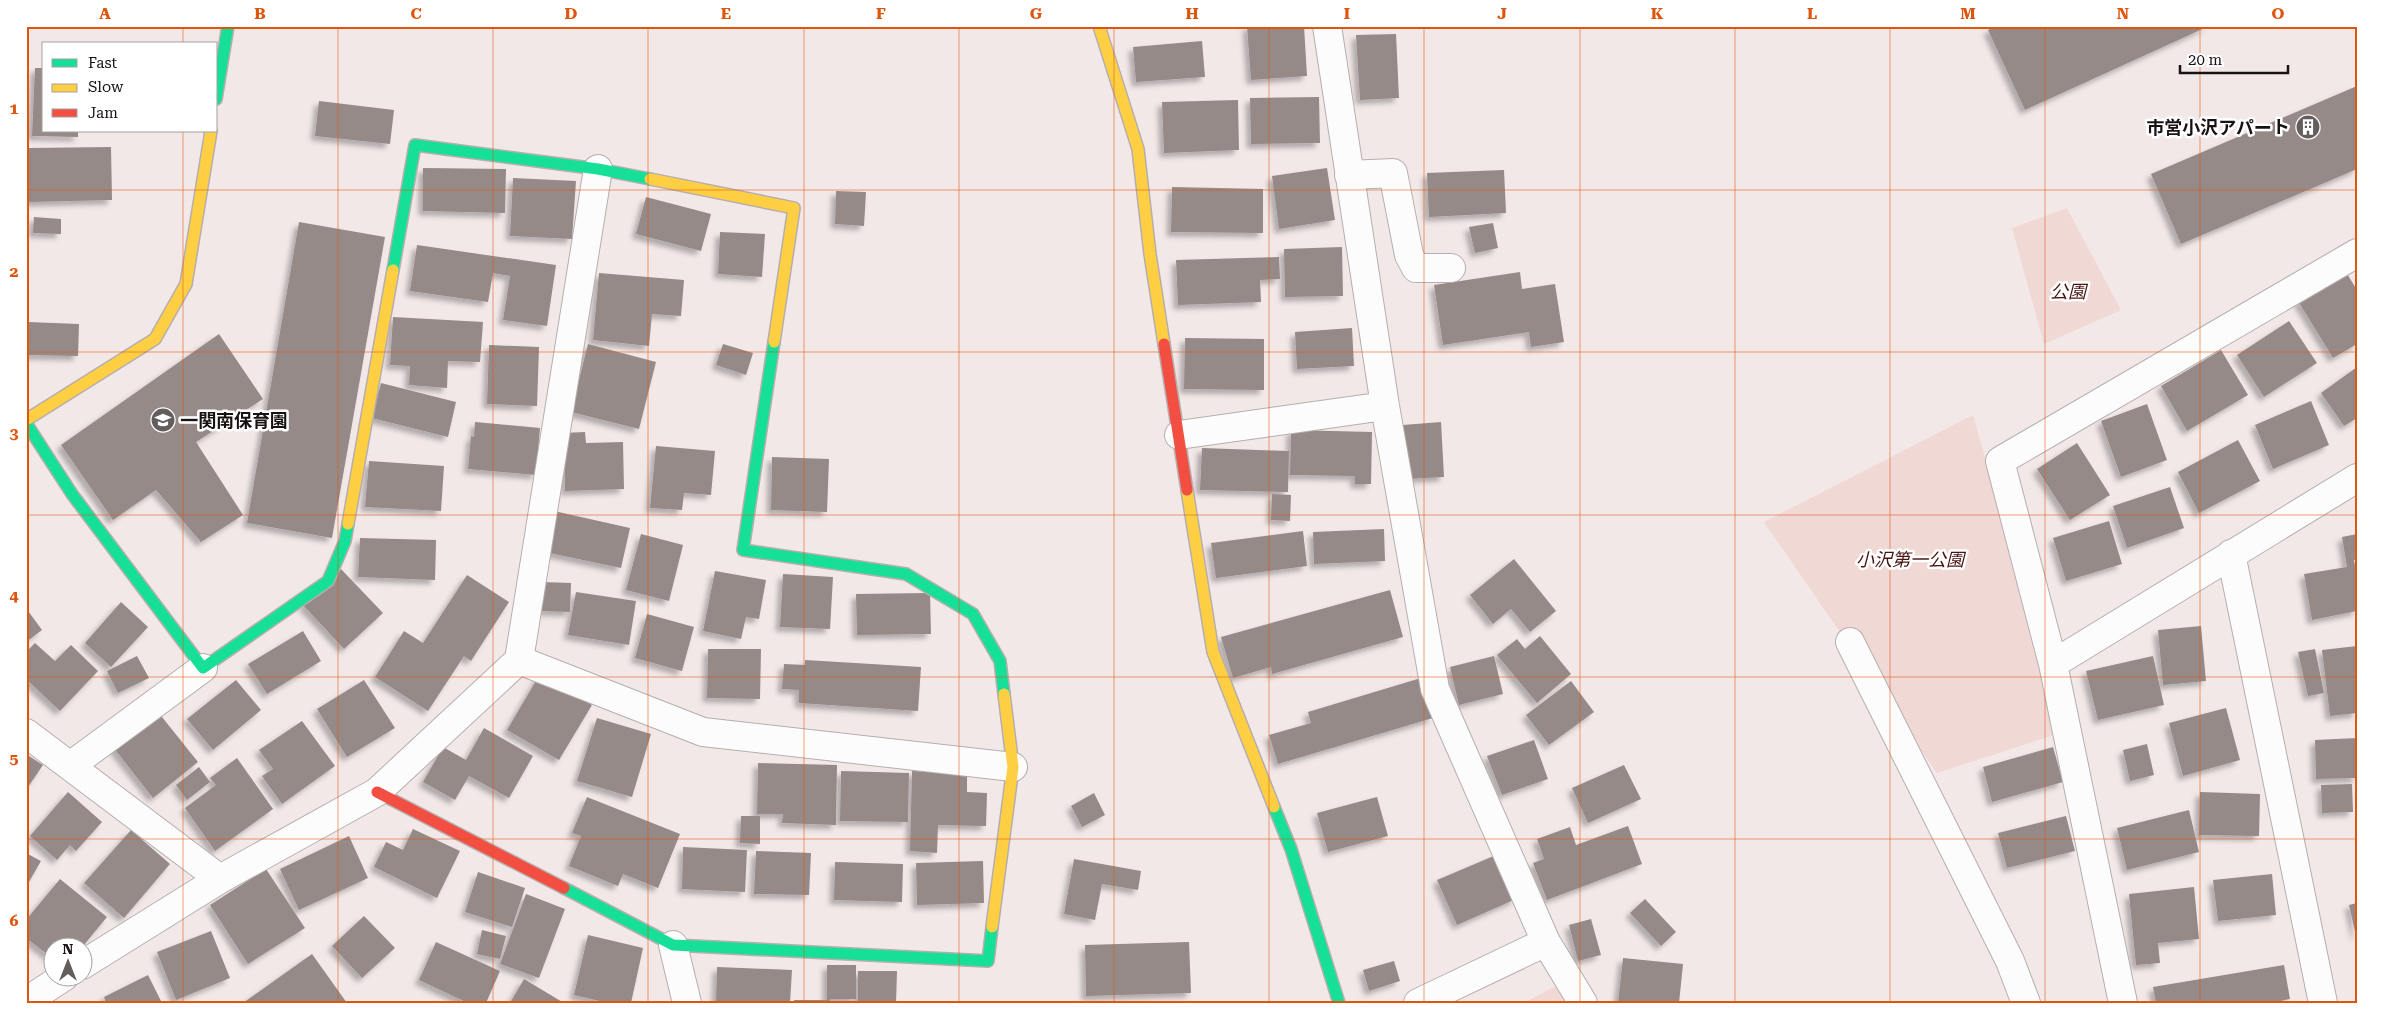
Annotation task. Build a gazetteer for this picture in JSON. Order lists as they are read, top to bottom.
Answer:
{
  "parks": ["公園", "小沢第一公園"],
  "places": {
    "building": ["市営小沢アパート"],
    "school or university": ["一関南保育園"]
  },
  "legend": ["Fast", "Slow", "Jam"],
  "scale_bar": "20 m",
  "north": "top",
  "grid": {
    "columns": [
      "A",
      "B",
      "C",
      "D",
      "E",
      "F",
      "G",
      "H",
      "I",
      "J",
      "K",
      "L",
      "M",
      "N",
      "O"
    ],
    "rows": [
      "1",
      "2",
      "3",
      "4",
      "5",
      "6"
    ]
  }
}
